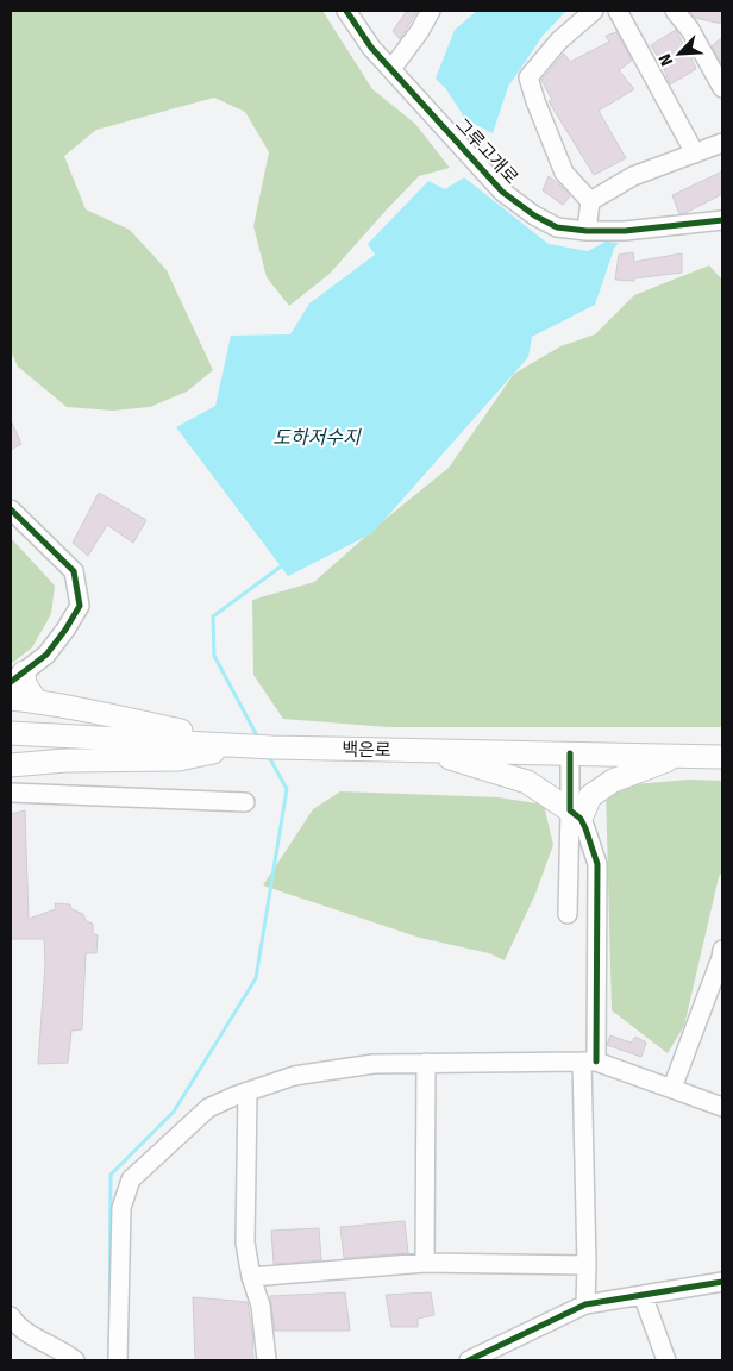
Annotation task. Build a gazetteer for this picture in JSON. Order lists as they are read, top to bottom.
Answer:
{
  "streets": {
    "main road": ["백은로"],
    "street": ["그루고개로"]
  },
  "water": ["도하저수지"],
  "north": "bottom left"
}
